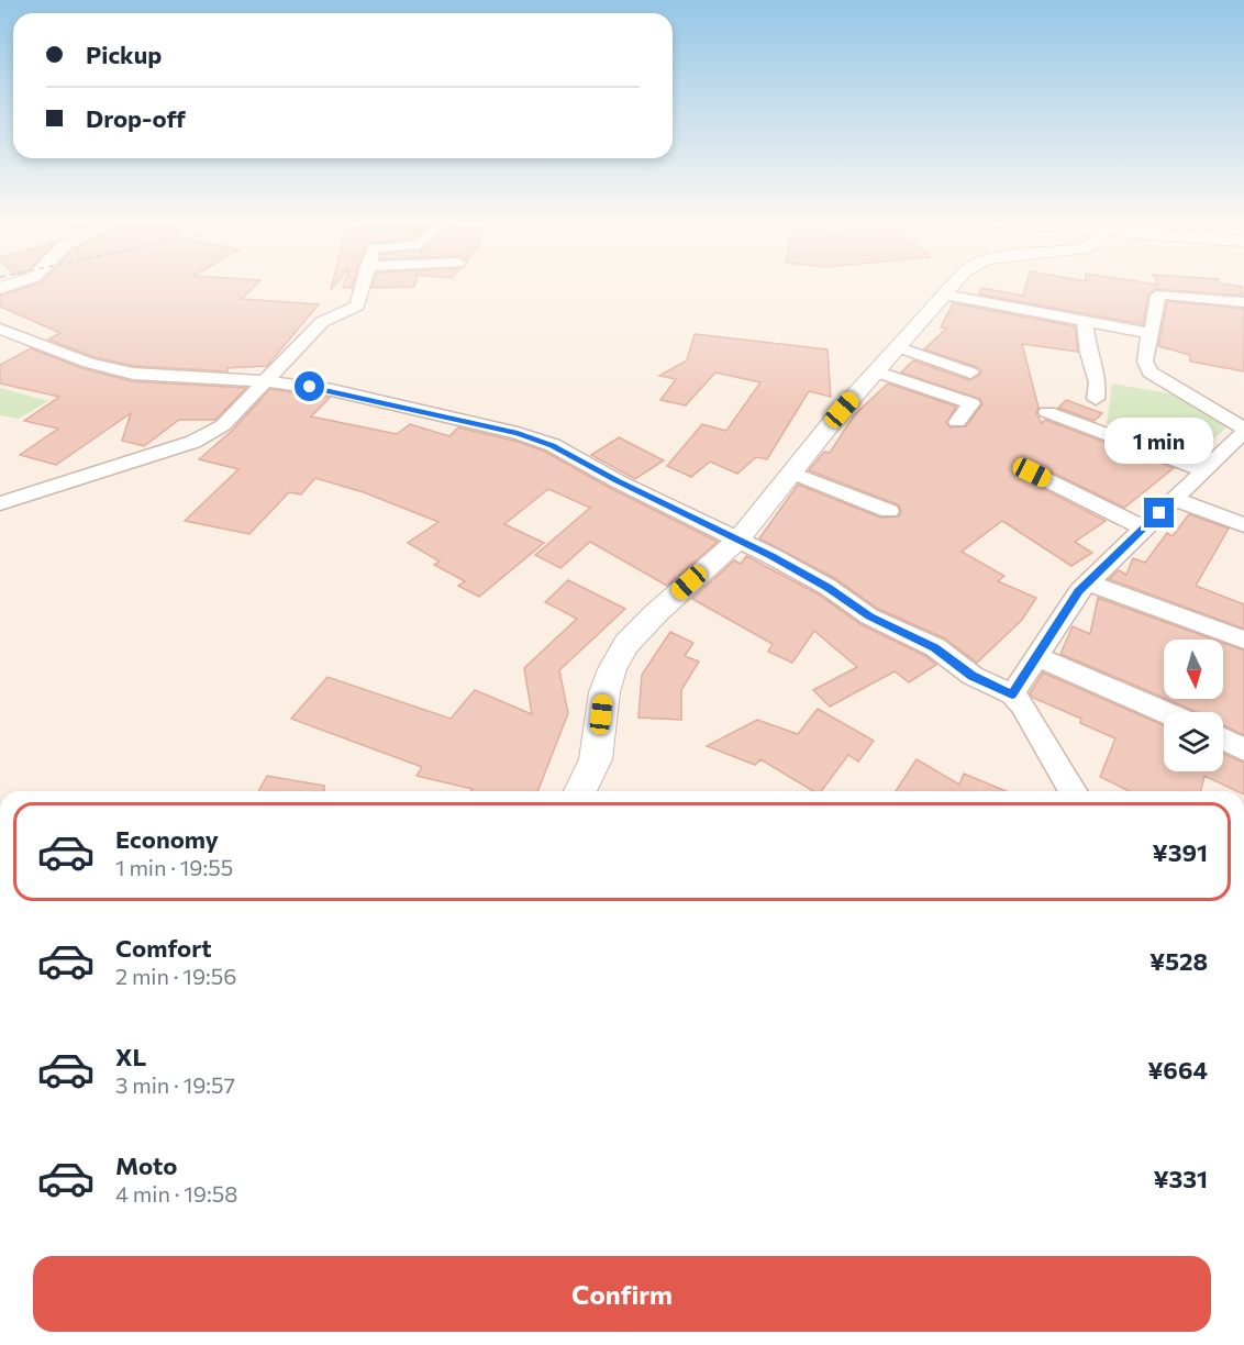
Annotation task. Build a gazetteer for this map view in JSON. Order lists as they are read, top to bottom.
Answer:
{
  "north": "bottom",
  "page": {
    "banner": ["Pickup", "Drop-off"],
    "bubble": "1 min",
    "list": [
      {
        "name": "Economy",
        "note": "1 min · 19:55",
        "value": "¥391"
      },
      {
        "name": "Comfort",
        "note": "2 min · 19:56",
        "value": "¥528"
      },
      {
        "name": "XL",
        "note": "3 min · 19:57",
        "value": "¥664"
      },
      {
        "name": "Moto",
        "note": "4 min · 19:58",
        "value": "¥331"
      }
    ],
    "buttons": "Confirm"
  }
}
